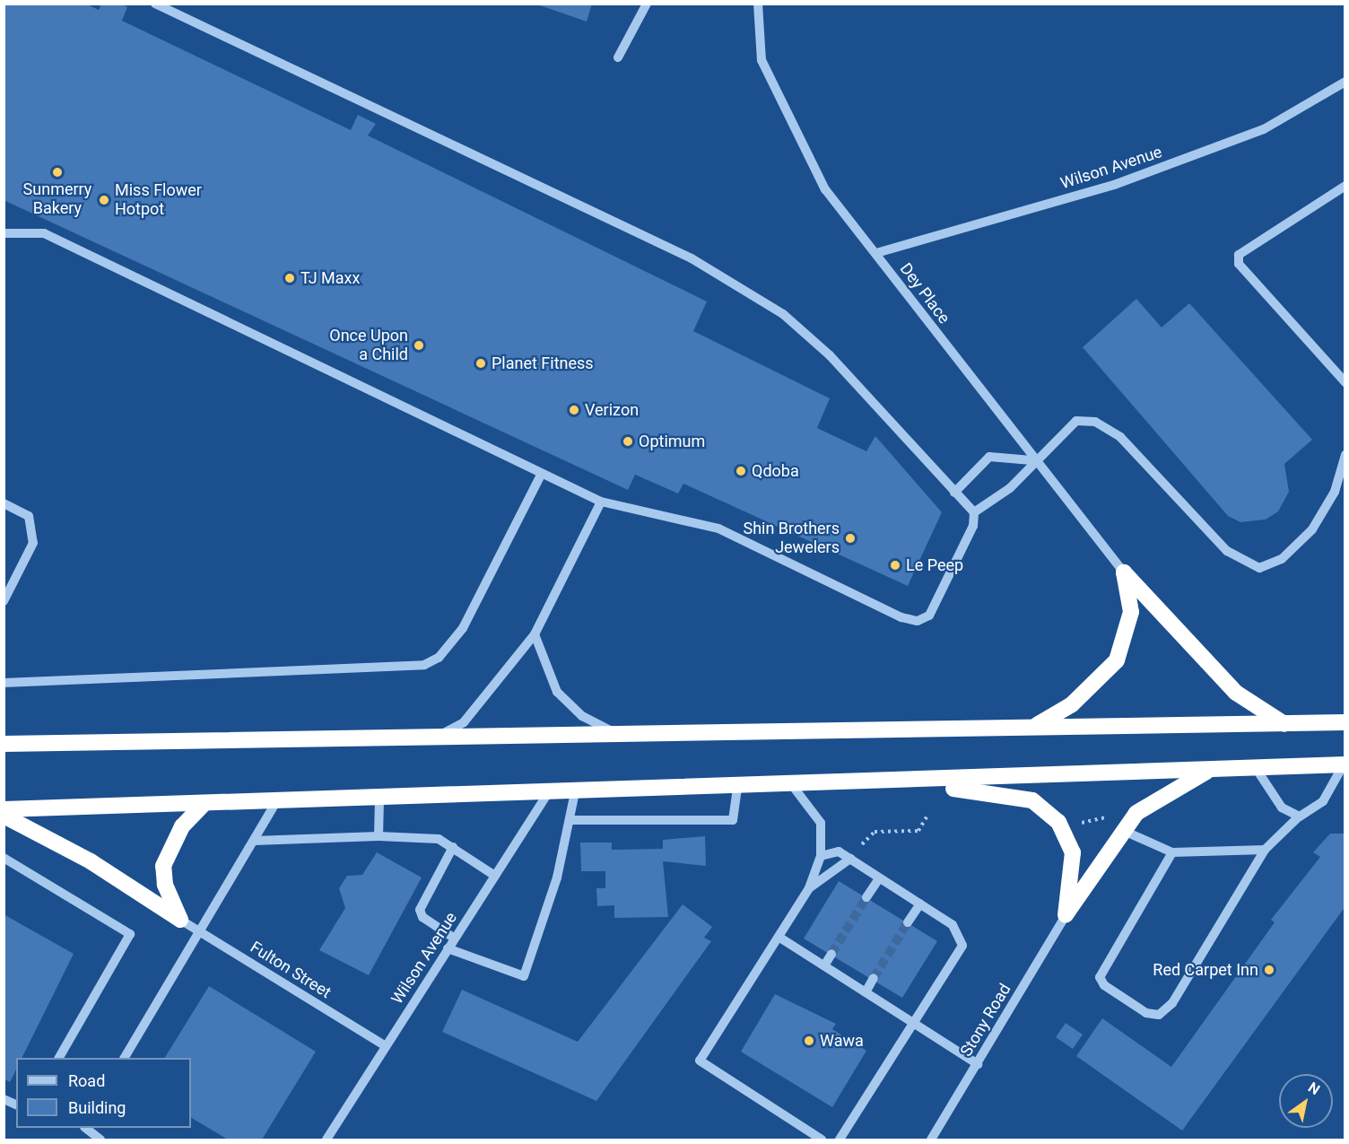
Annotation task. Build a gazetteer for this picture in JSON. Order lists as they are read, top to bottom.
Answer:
{
  "streets": {
    "street": [
      "Wilson Avenue",
      "Dey Place",
      "Fulton Street",
      "Stony Road"
    ]
  },
  "crossings": [
    ["Wilson Avenue", "Dey Place"],
    ["Wilson Avenue", "Fulton Street"]
  ],
  "places": [
    "Sunmerry Bakery",
    "Miss Flower Hotpot",
    "TJ Maxx",
    "Once Upon a Child",
    "Planet Fitness",
    "Verizon",
    "Optimum",
    "Qdoba",
    "Shin Brothers Jewelers",
    "Le Peep",
    "Red Carpet Inn",
    "Wawa"
  ],
  "legend": ["Road", "Building"],
  "north": "top right"
}
